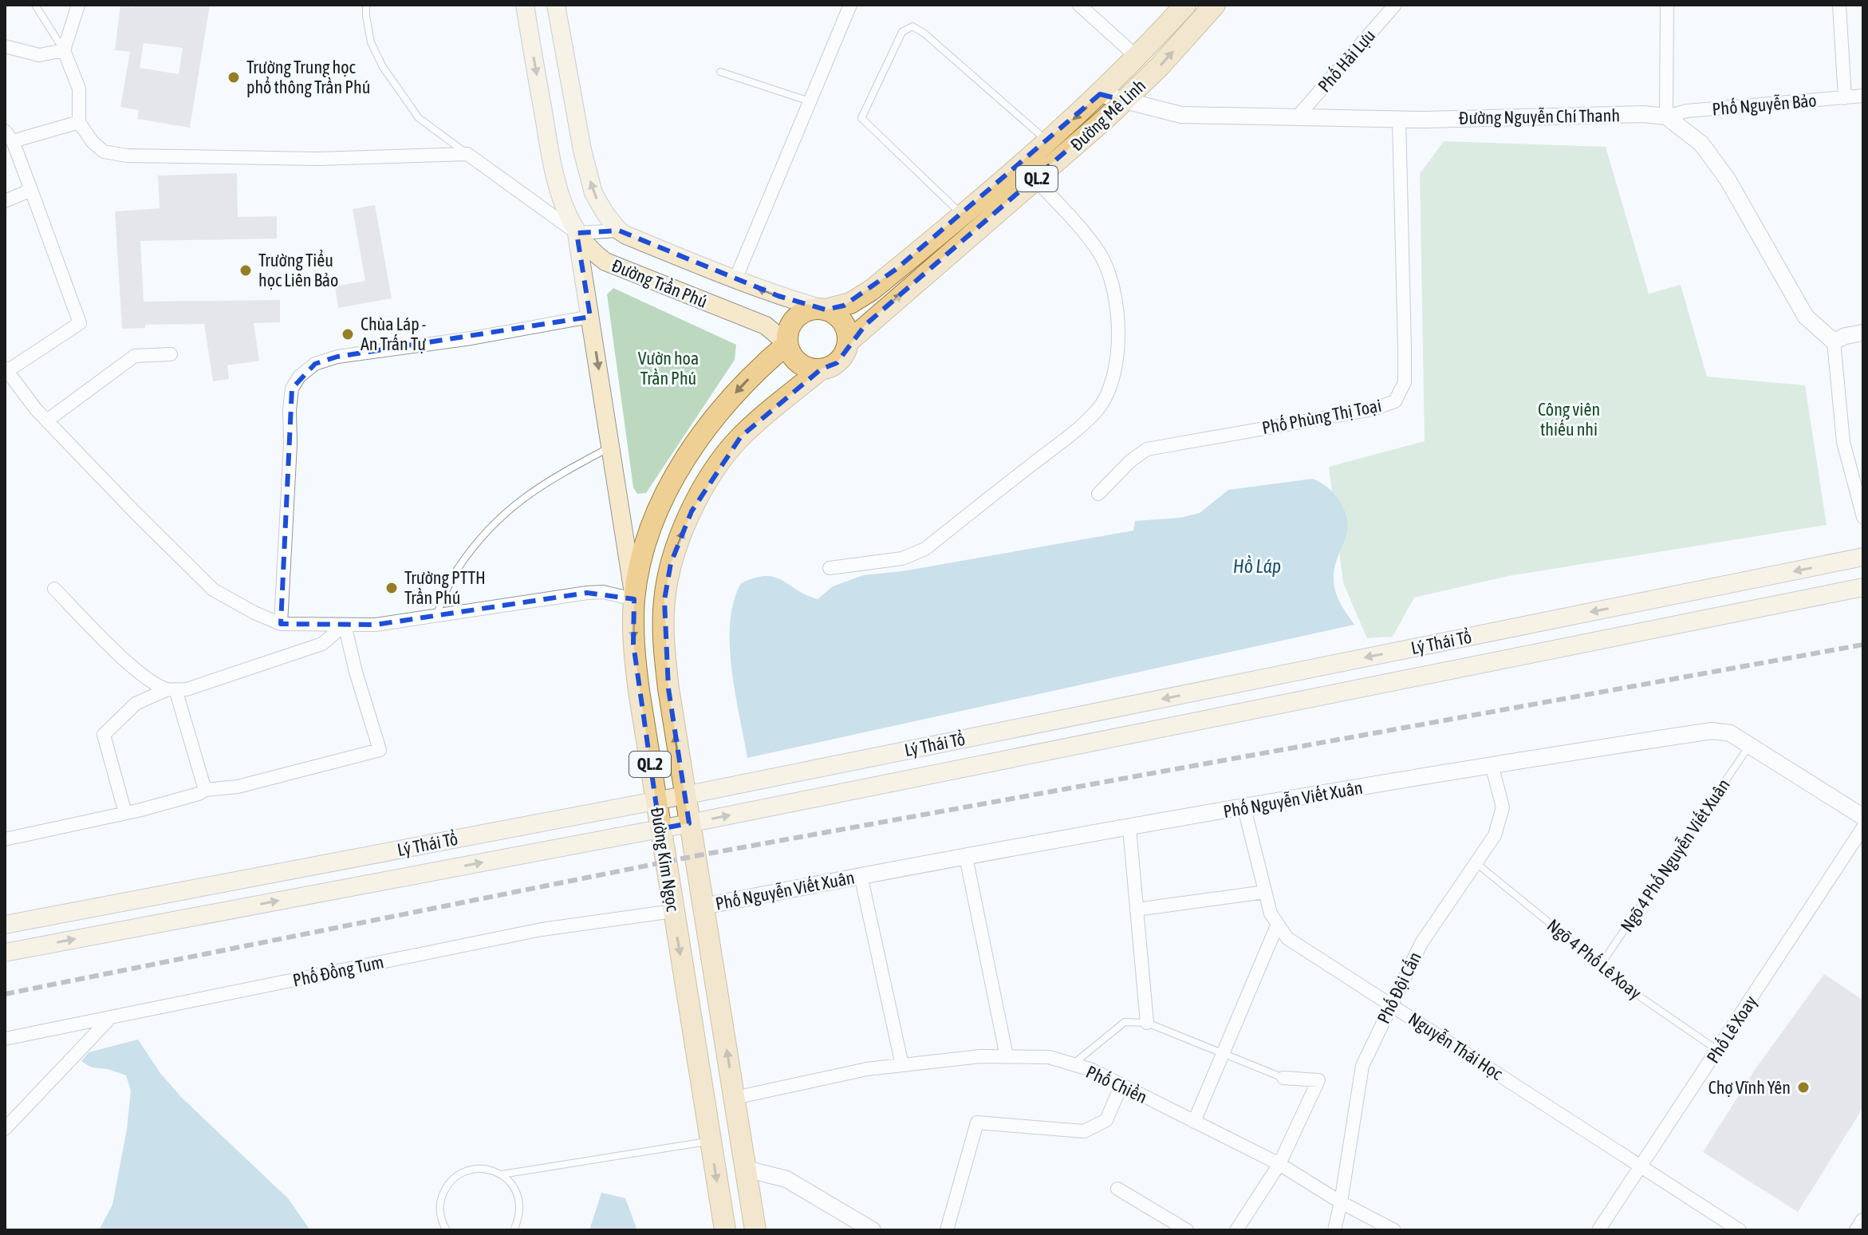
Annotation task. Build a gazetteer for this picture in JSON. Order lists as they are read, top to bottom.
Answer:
{
  "streets": {
    "main road": [
      "Đường Mê Linh",
      "QL.2",
      "Đường Trần Phú",
      "Lý Thái Tổ",
      "Đường Kim Ngọc"
    ],
    "street": [
      "Phố Hải Lựu",
      "Phố Nguyễn Bảo",
      "Đường Nguyễn Chí Thanh",
      "Phố Phùng Thị Toại",
      "Phố Nguyễn Viết Xuân",
      "Phố Đồng Tum",
      "Phố Đội Cấn",
      "Phố Lê Xoay",
      "Nguyễn Thái Học",
      "Phố Chiền"
    ],
    "lane": ["Ngõ 4 Phố Nguyễn Viết Xuân", "Ngõ 4 Phố Lê Xoay"]
  },
  "crossings": [
    ["Phố Hải Lựu", "Đường Nguyễn Chí Thanh"],
    ["Phố Nguyễn Bảo", "Đường Nguyễn Chí Thanh"],
    ["Đường Mê Linh", "Đường Nguyễn Chí Thanh"],
    ["Đường Mê Linh", "QL.2"],
    ["Đường Mê Linh", "Đường Trần Phú"],
    ["Đường Mê Linh", "Đường Kim Ngọc"],
    ["Đường Nguyễn Chí Thanh", "Phố Phùng Thị Toại"],
    ["QL.2", "Đường Trần Phú"],
    ["QL.2", "Đường Kim Ngọc"],
    ["Đường Trần Phú", "Đường Kim Ngọc"],
    ["Lý Thái Tổ", "Đường Kim Ngọc"],
    ["Phố Nguyễn Viết Xuân", "Ngõ 4 Phố Nguyễn Viết Xuân"],
    ["Phố Nguyễn Viết Xuân", "Đường Kim Ngọc"],
    ["Phố Nguyễn Viết Xuân", "Phố Đội Cấn"],
    ["Phố Nguyễn Viết Xuân", "Nguyễn Thái Học"],
    ["Ngõ 4 Phố Nguyễn Viết Xuân", "Ngõ 4 Phố Lê Xoay"],
    ["Đường Kim Ngọc", "Phố Đồng Tum"],
    ["Đường Kim Ngọc", "Phố Chiền"],
    ["Ngõ 4 Phố Lê Xoay", "Phố Đội Cấn"],
    ["Ngõ 4 Phố Lê Xoay", "Phố Lê Xoay"],
    ["Phố Đội Cấn", "Nguyễn Thái Học"],
    ["Phố Đội Cấn", "Phố Chiền"],
    ["Phố Lê Xoay", "Nguyễn Thái Học"]
  ],
  "water": ["Hồ Láp"],
  "parks": ["Vườn hoa Trần Phú", "Công viên thiếu nhi"],
  "places": [
    "Trường Trung học phổ thông Trần Phú",
    "Trường Tiểu học Liên Bảo",
    "Chùa Láp - An Trấn Tự",
    "Trường PTTH Trần Phú",
    "Chợ Vĩnh Yên"
  ]
}
